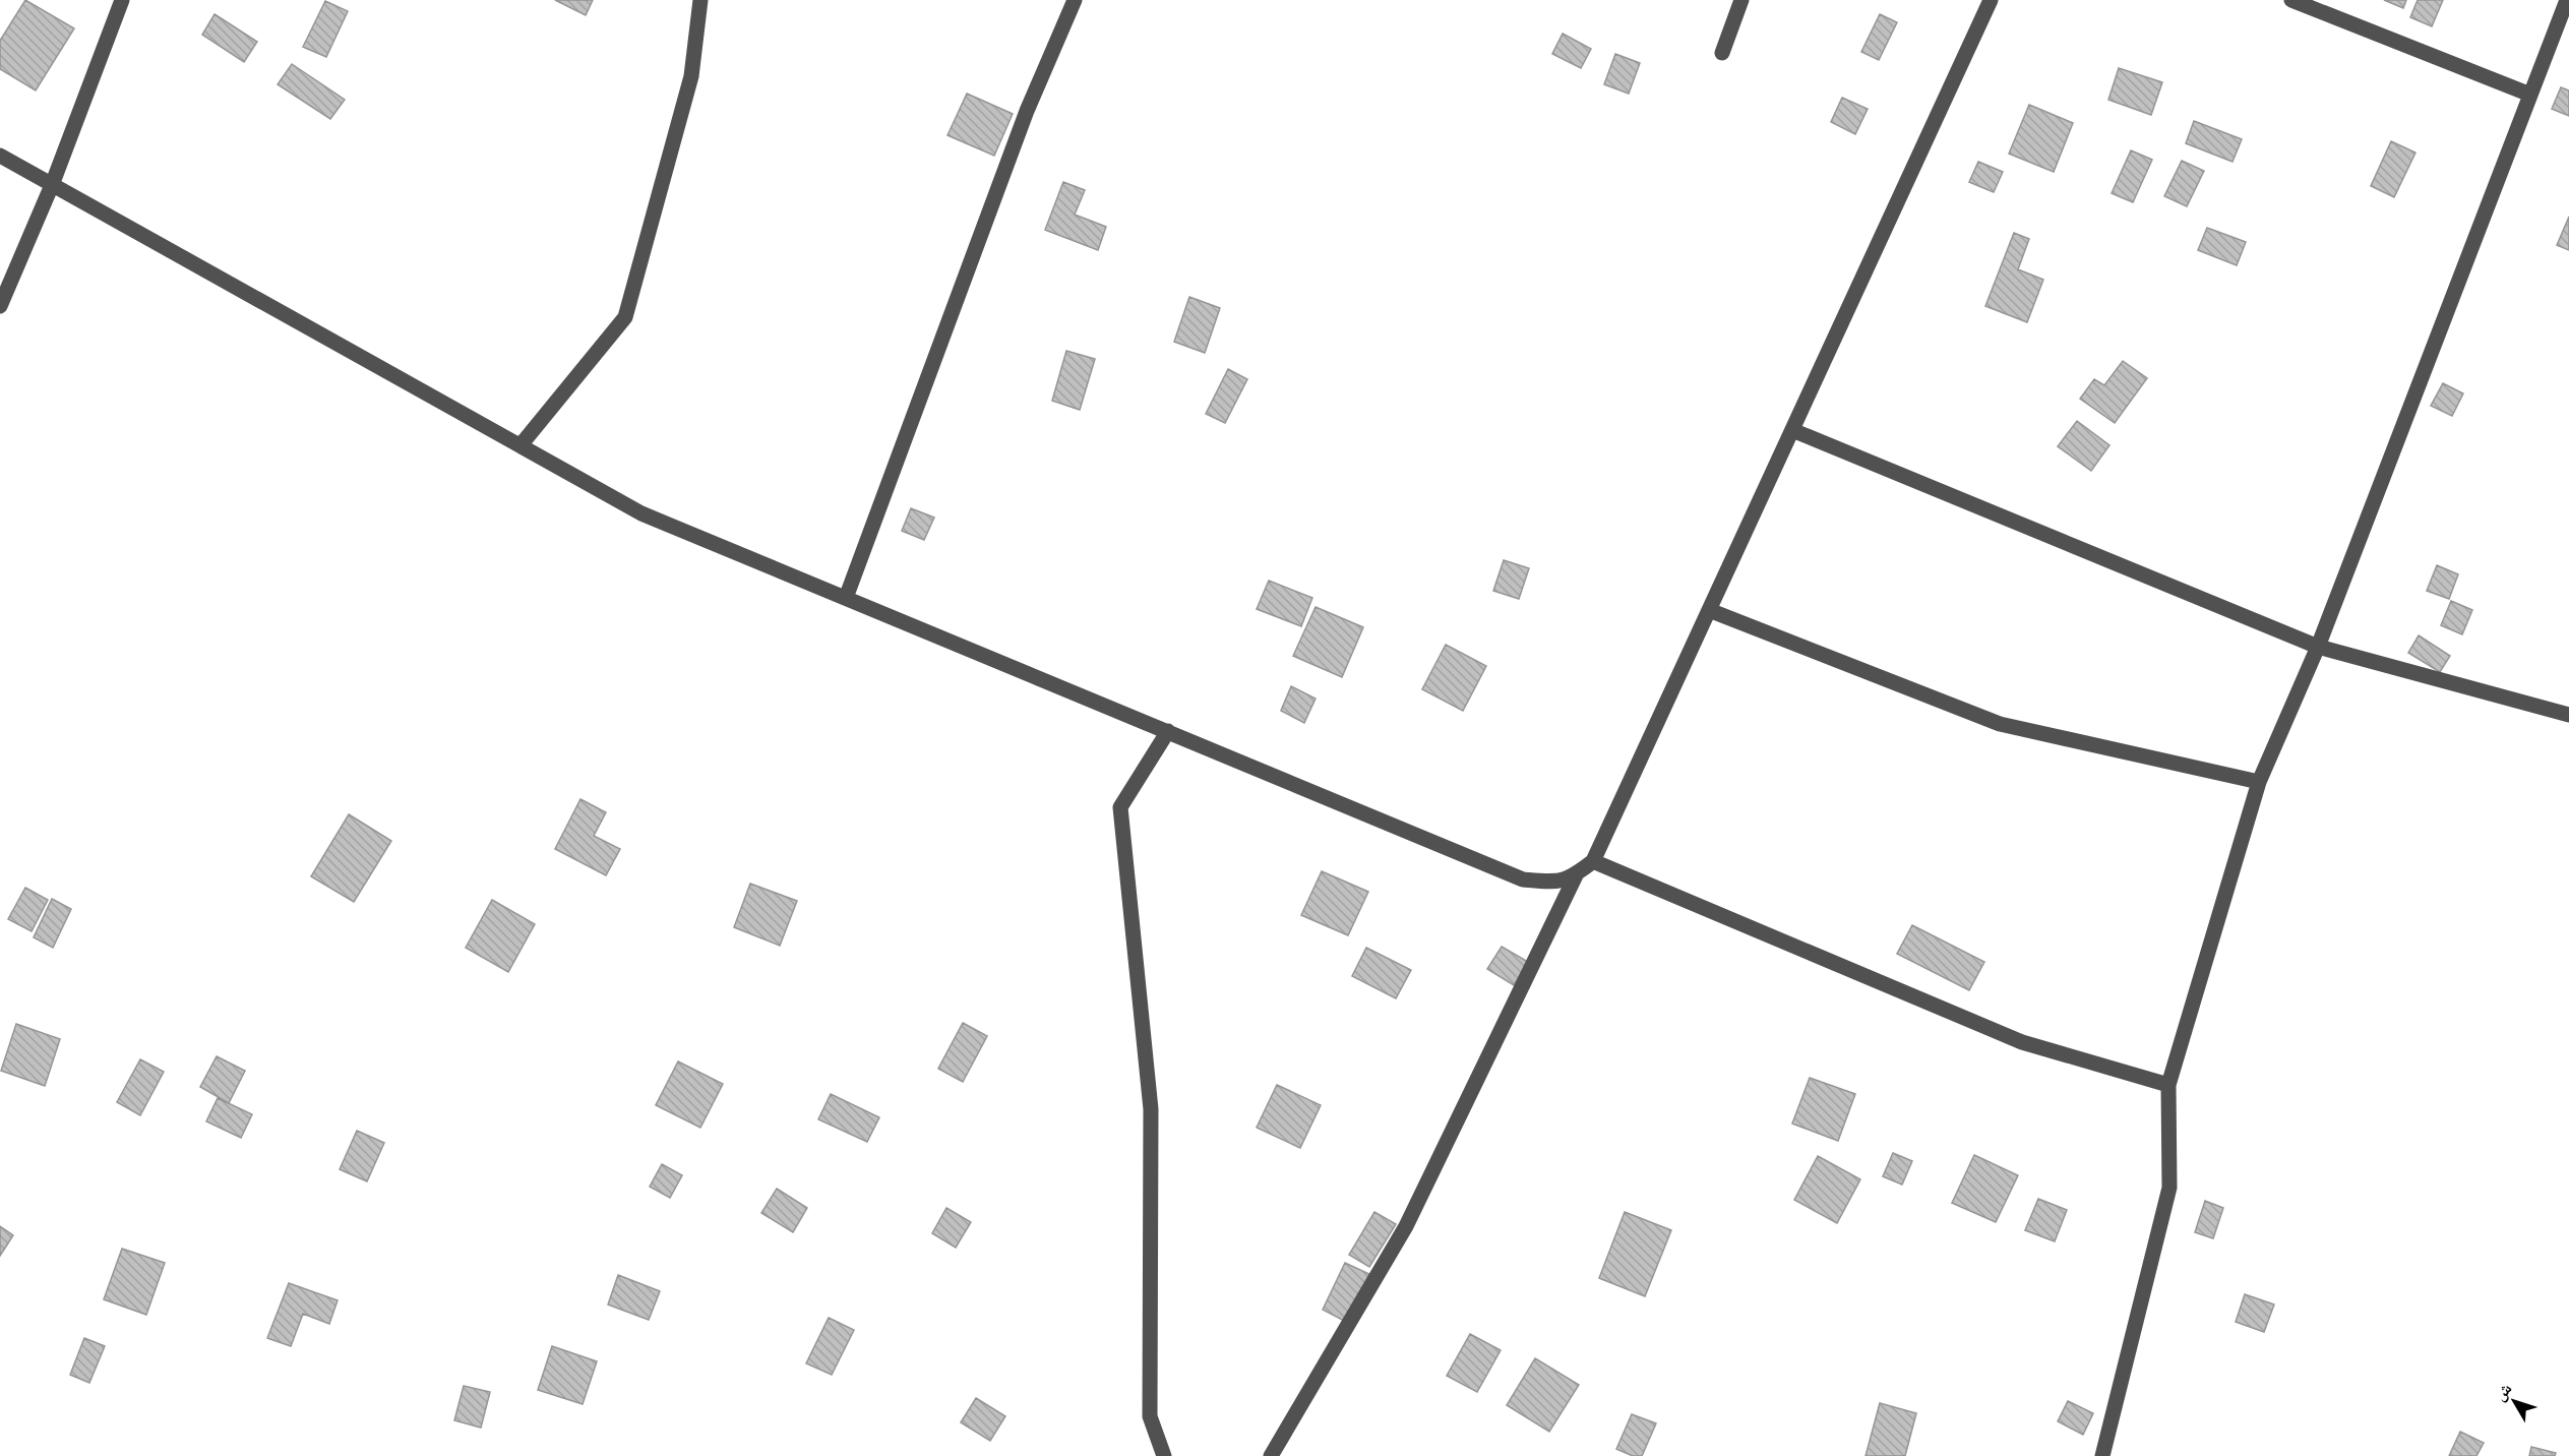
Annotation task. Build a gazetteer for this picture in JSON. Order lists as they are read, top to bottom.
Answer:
{
  "north": "top left"
}
